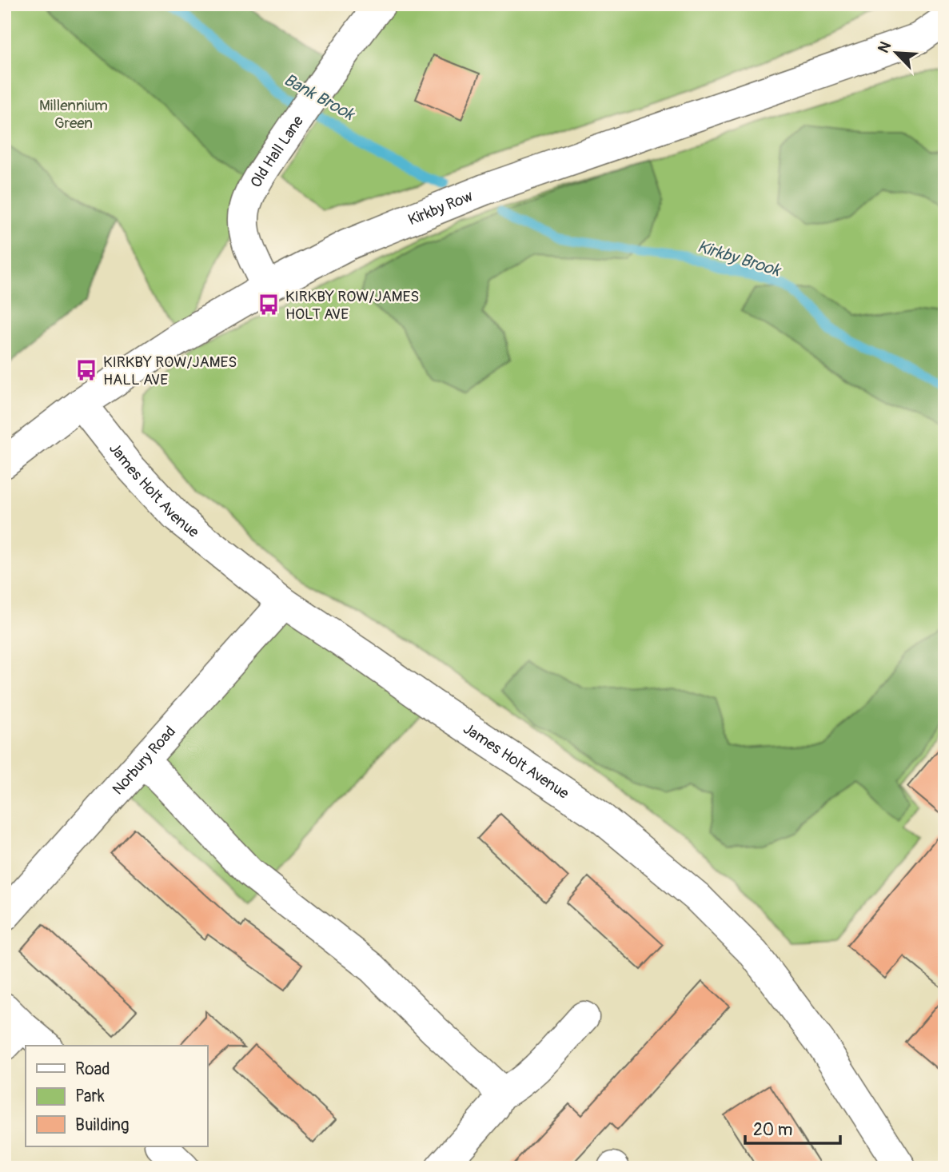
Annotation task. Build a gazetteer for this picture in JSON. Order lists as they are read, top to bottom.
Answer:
{
  "streets": {
    "street": [
      "Old Hall Lane",
      "Kirkby Row",
      "James Holt Avenue",
      "Norbury Road"
    ]
  },
  "crossings": [
    ["Old Hall Lane", "Kirkby Row"],
    ["Kirkby Row", "James Holt Avenue"],
    ["James Holt Avenue", "Norbury Road"]
  ],
  "water": ["Bank Brook", "Kirkby Brook"],
  "parks": ["Millennium Green"],
  "places": {
    "bus stop": ["KIRKBY ROW/JAMES HOLT AVE", "KIRKBY ROW/JAMES HALL AVE"]
  },
  "legend": ["Road", "Park", "Building"],
  "scale_bar": "20 m",
  "north": "top left"
}
